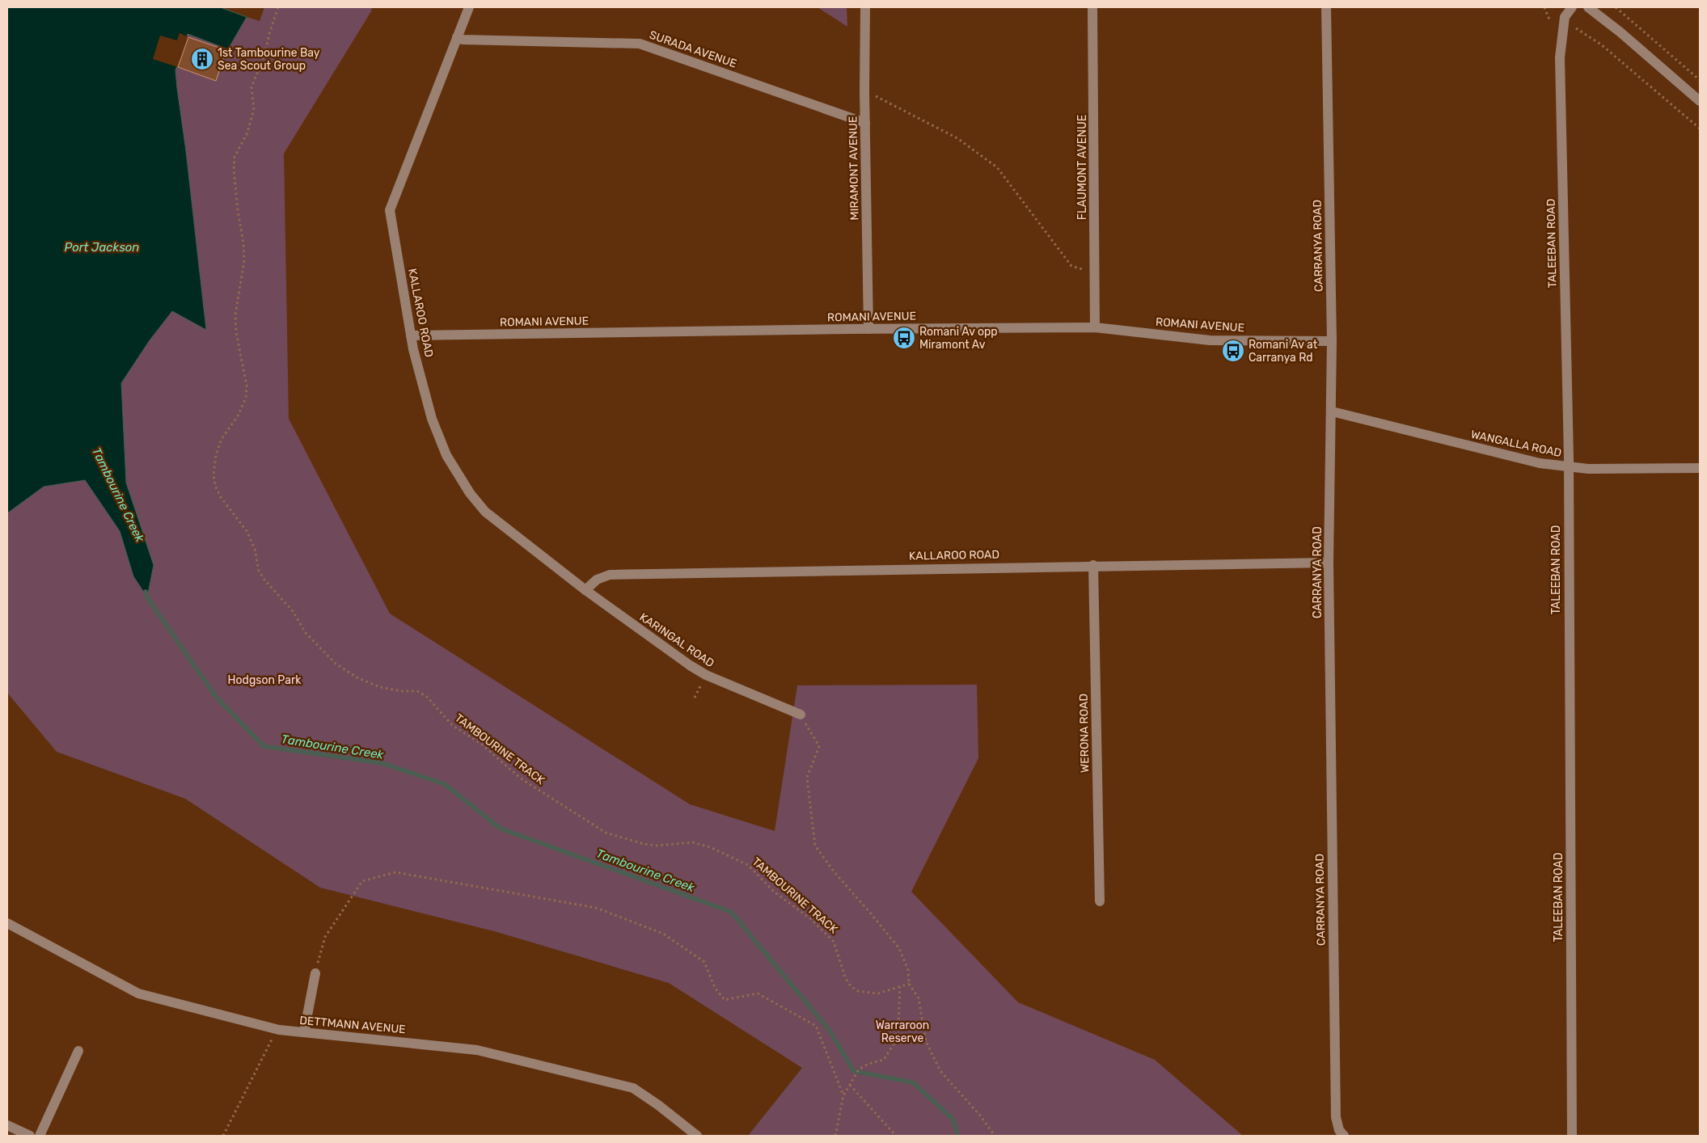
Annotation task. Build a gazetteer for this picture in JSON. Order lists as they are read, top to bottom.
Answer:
{
  "streets": {
    "street": [
      "SURADA AVENUE",
      "FLAUMONT AVENUE",
      "MIRAMONT AVENUE",
      "TALEEBAN ROAD",
      "CARRANYA ROAD",
      "KALLAROO ROAD",
      "ROMANI AVENUE",
      "WANGALLA ROAD",
      "KARINGAL ROAD",
      "WERONA ROAD",
      "DETTMANN AVENUE"
    ],
    "path": ["TAMBOURINE TRACK"]
  },
  "crossings": [
    ["SURADA AVENUE", "MIRAMONT AVENUE"],
    ["SURADA AVENUE", "KALLAROO ROAD"],
    ["FLAUMONT AVENUE", "ROMANI AVENUE"],
    ["MIRAMONT AVENUE", "ROMANI AVENUE"],
    ["TALEEBAN ROAD", "WANGALLA ROAD"],
    ["CARRANYA ROAD", "KALLAROO ROAD"],
    ["CARRANYA ROAD", "ROMANI AVENUE"],
    ["CARRANYA ROAD", "WANGALLA ROAD"],
    ["KALLAROO ROAD", "ROMANI AVENUE"],
    ["KALLAROO ROAD", "KARINGAL ROAD"],
    ["KALLAROO ROAD", "WERONA ROAD"]
  ],
  "water": ["Port Jackson", "Tambourine Creek"],
  "parks": ["Hodgson Park", "Warraroon Reserve"],
  "places": {
    "building": ["1st Tambourine Bay Sea Scout Group"],
    "bus stop": ["Romani Av opp Miramont Av", "Romani Av at Carranya Rd"]
  }
}
